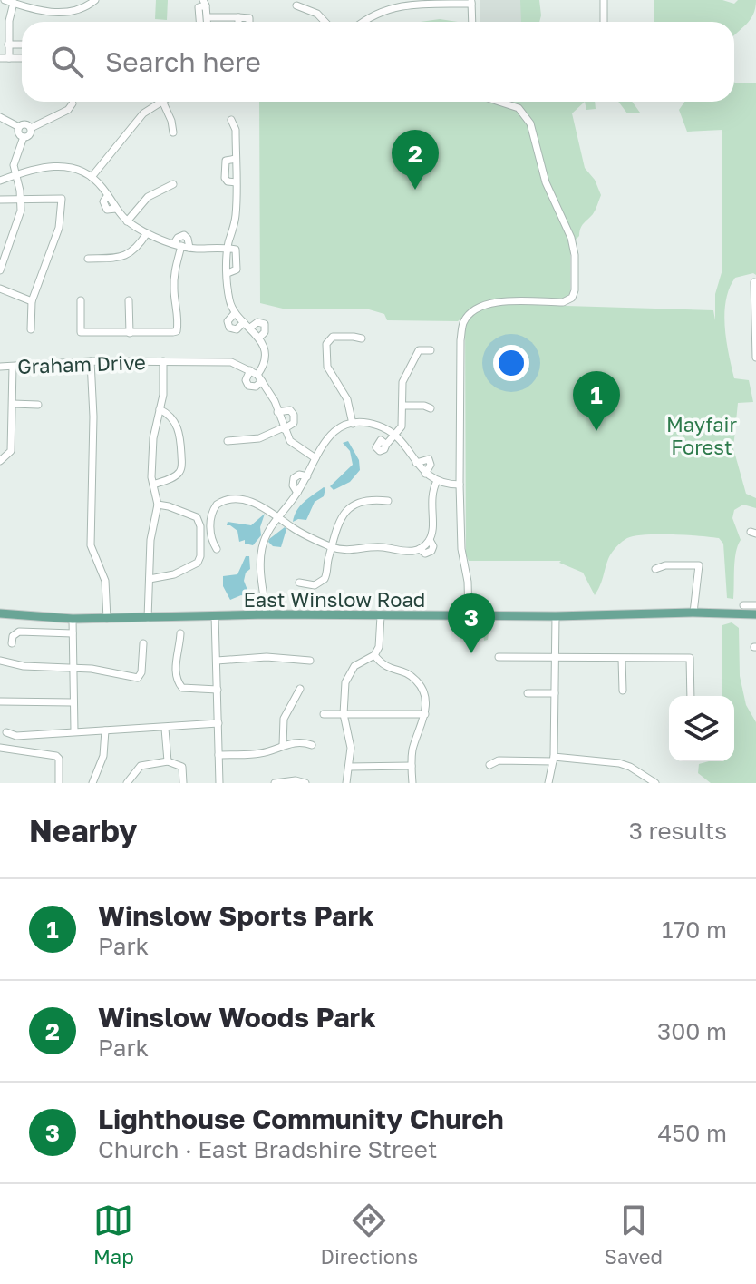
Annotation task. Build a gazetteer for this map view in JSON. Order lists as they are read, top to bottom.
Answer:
{
  "streets": {
    "main road": ["East Winslow Road"],
    "street": ["Graham Drive"]
  },
  "parks": ["Mayfair Forest"],
  "page": {
    "search": "Search here",
    "pins": ["2", "1", "3"],
    "heading": ["Nearby", "3 results"],
    "list": [
      {
        "mark": "1",
        "name": "Winslow Sports Park",
        "note": "Park",
        "value": "170 m"
      },
      {
        "mark": "2",
        "name": "Winslow Woods Park",
        "note": "Park",
        "value": "300 m"
      },
      {
        "mark": "3",
        "name": "Lighthouse Community Church",
        "note": "Church · East Bradshire Street",
        "value": "450 m"
      }
    ],
    "nav": ["Map", "Directions", "Saved"]
  }
}
